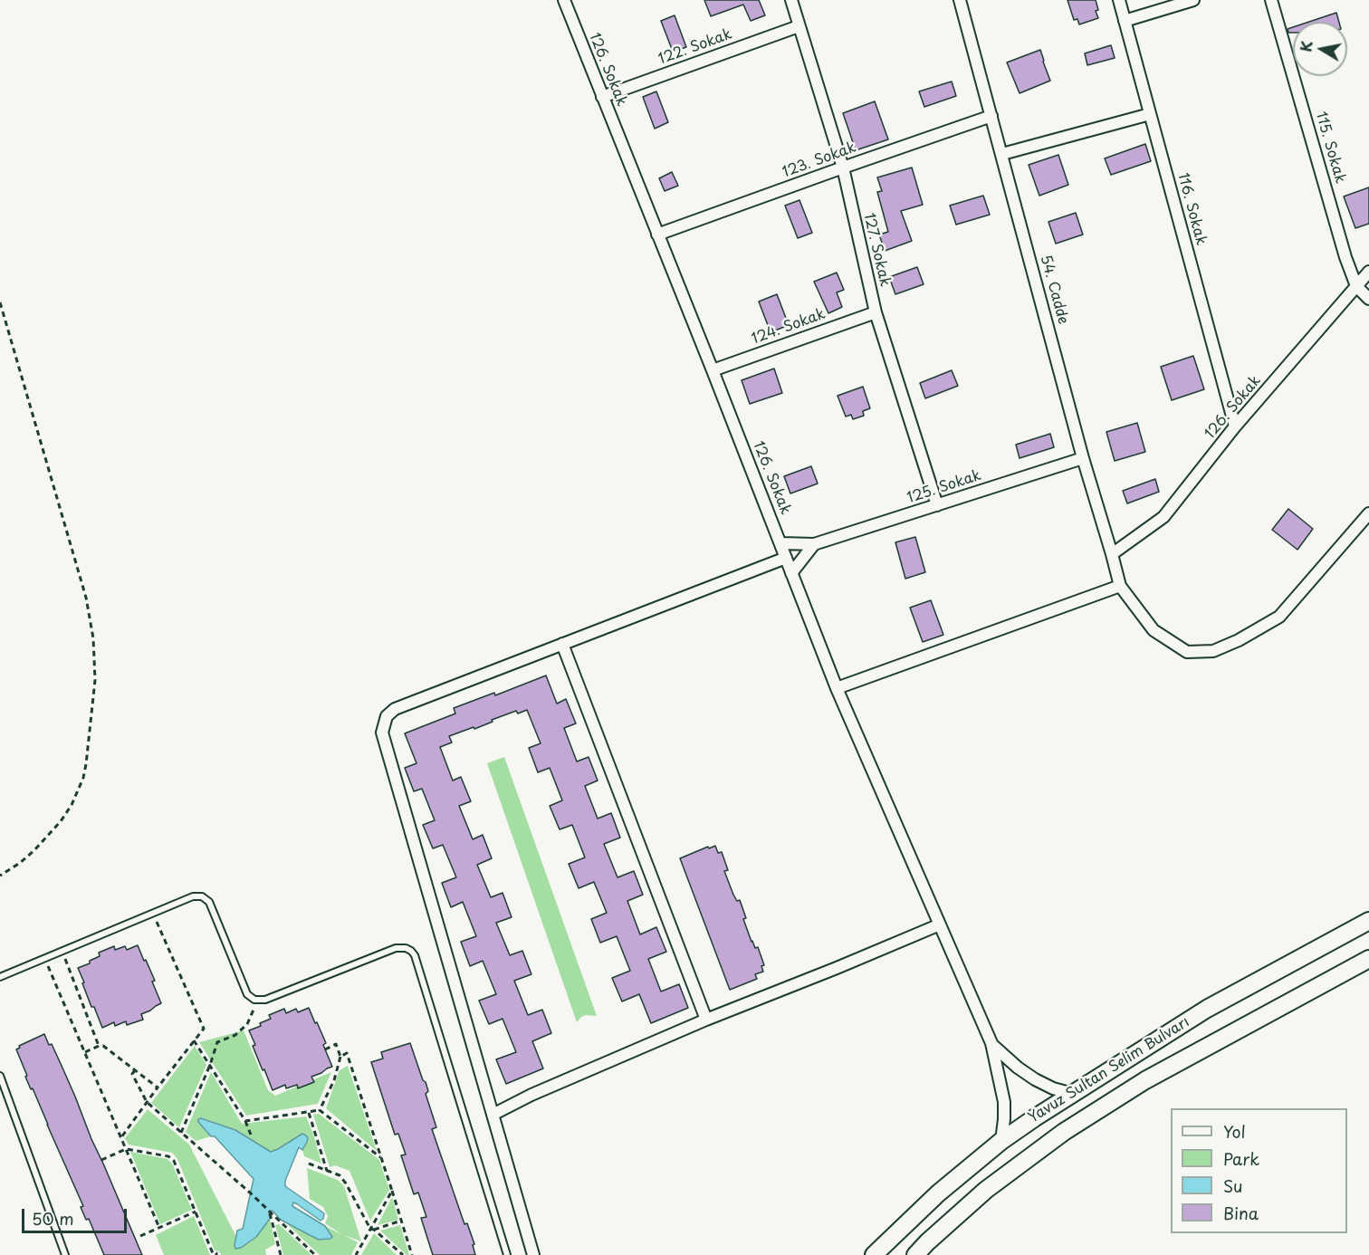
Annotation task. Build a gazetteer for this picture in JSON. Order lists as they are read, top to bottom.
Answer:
{
  "streets": {
    "main road": ["Yavuz Sultan Selim Bulvarı"],
    "street": [
      "122. Sokak",
      "126. Sokak",
      "115. Sokak",
      "123. Sokak",
      "116. Sokak",
      "127. Sokak",
      "54. Cadde",
      "124. Sokak",
      "125. Sokak"
    ]
  },
  "crossings": [
    ["122. Sokak", "126. Sokak"],
    ["122. Sokak", "127. Sokak"],
    ["126. Sokak", "115. Sokak"],
    ["126. Sokak", "123. Sokak"],
    ["126. Sokak", "116. Sokak"],
    ["126. Sokak", "54. Cadde"],
    ["126. Sokak", "124. Sokak"],
    ["126. Sokak", "125. Sokak"],
    ["123. Sokak", "127. Sokak"],
    ["123. Sokak", "54. Cadde"],
    ["127. Sokak", "124. Sokak"],
    ["127. Sokak", "125. Sokak"],
    ["54. Cadde", "125. Sokak"]
  ],
  "legend": [
    "Yol",
    "Park",
    "Su",
    "Bina"
  ],
  "scale_bar": "50 m",
  "north": "left"
}
